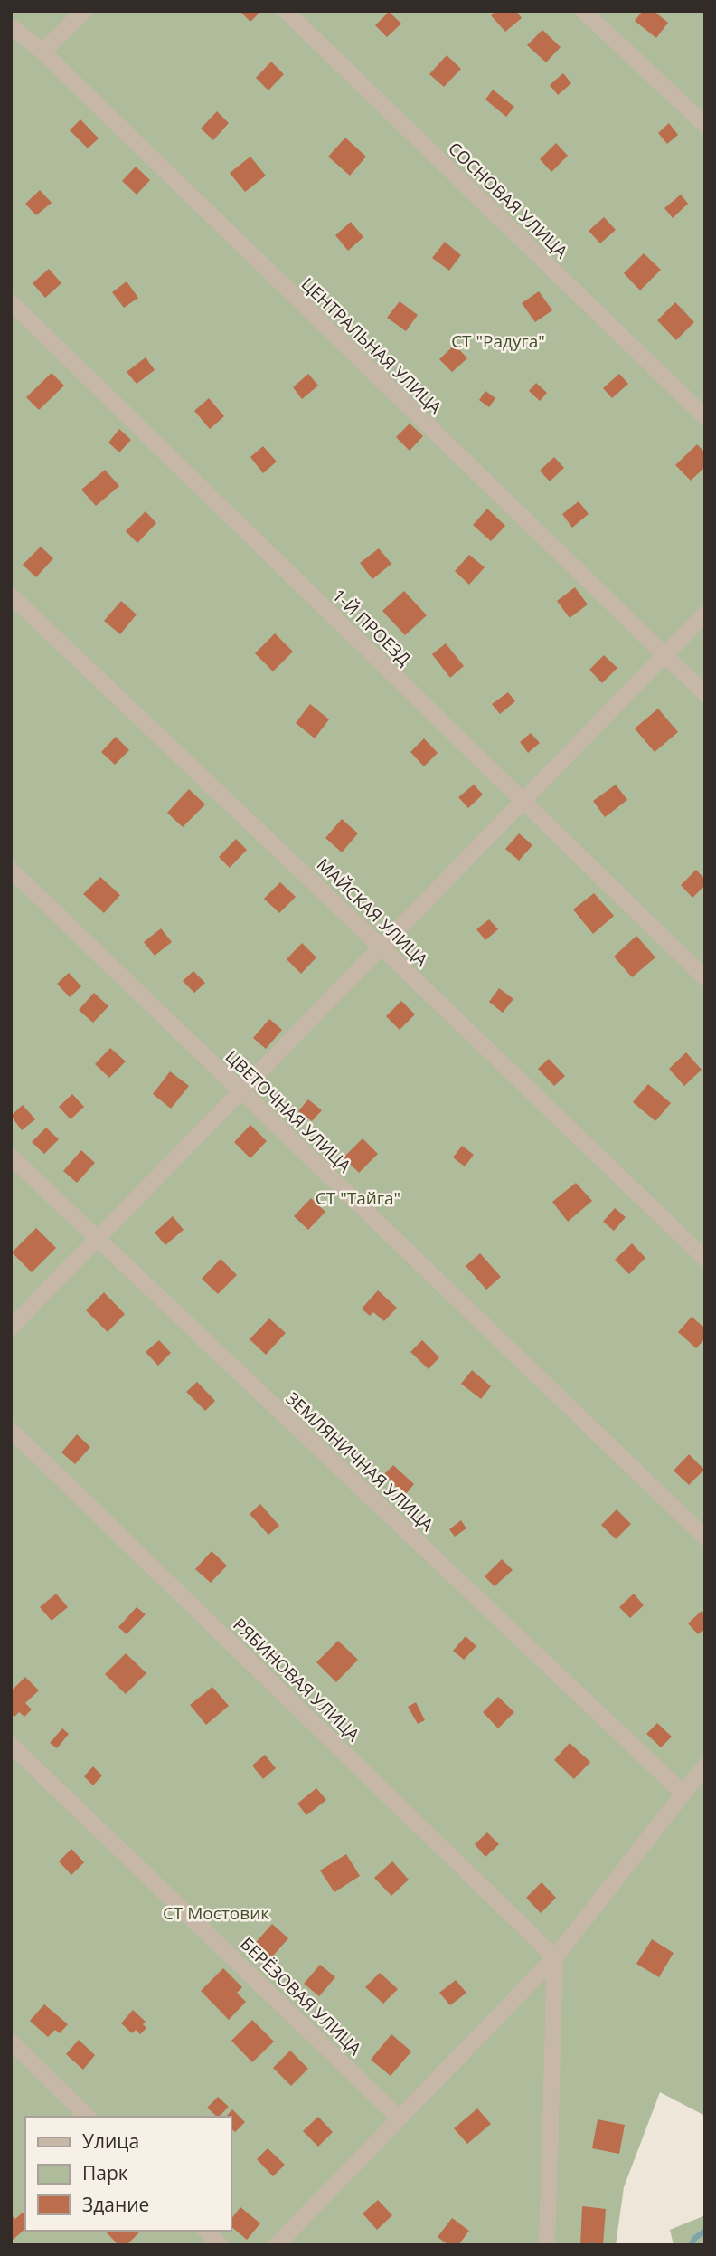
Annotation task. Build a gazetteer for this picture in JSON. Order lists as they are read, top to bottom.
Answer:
{
  "streets": {
    "street": [
      "СОСНОВАЯ УЛИЦА",
      "ЦЕНТРАЛЬНАЯ УЛИЦА",
      "1-Й ПРОЕЗД",
      "МАЙСКАЯ УЛИЦА",
      "ЦВЕТОЧНАЯ УЛИЦА",
      "ЗЕМЛЯНИЧНАЯ УЛИЦА",
      "РЯБИНОВАЯ УЛИЦА",
      "БЕРЁЗОВАЯ УЛИЦА"
    ]
  },
  "parks": ["СТ \"Радуга\"", "СТ \"Тайга\"", "СТ Мостовик"],
  "legend": ["Улица", "Парк", "Здание"]
}
